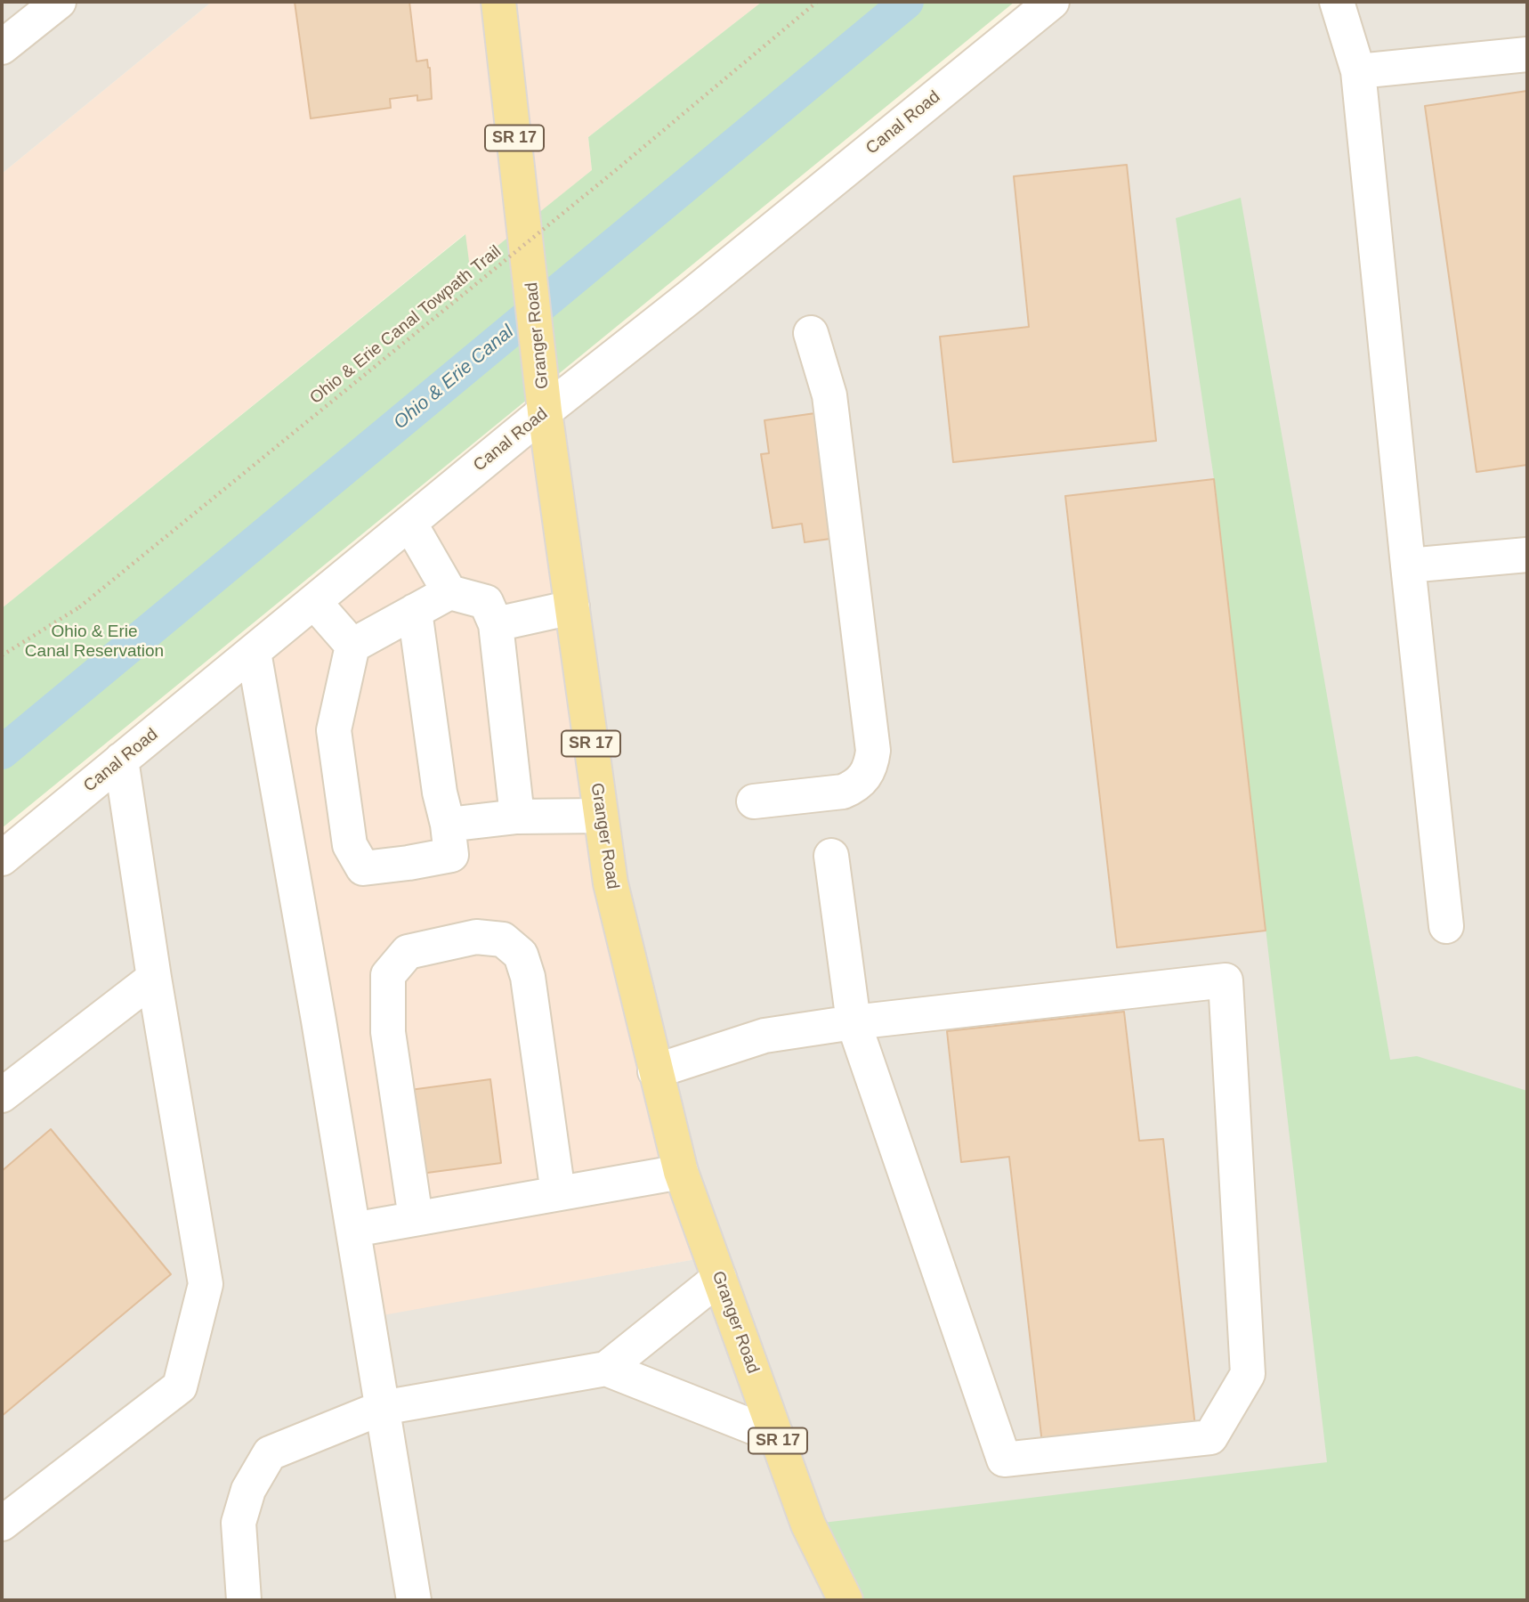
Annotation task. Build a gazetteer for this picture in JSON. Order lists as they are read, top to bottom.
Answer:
{
  "streets": {
    "main road": ["SR 17", "Granger Road"],
    "street": ["Canal Road"],
    "path": ["Ohio & Erie Canal Towpath Trail"]
  },
  "crossings": [
    ["Canal Road", "Granger Road"]
  ],
  "water": ["Ohio & Erie Canal"],
  "parks": ["Ohio & Erie Canal Reservation"]
}
